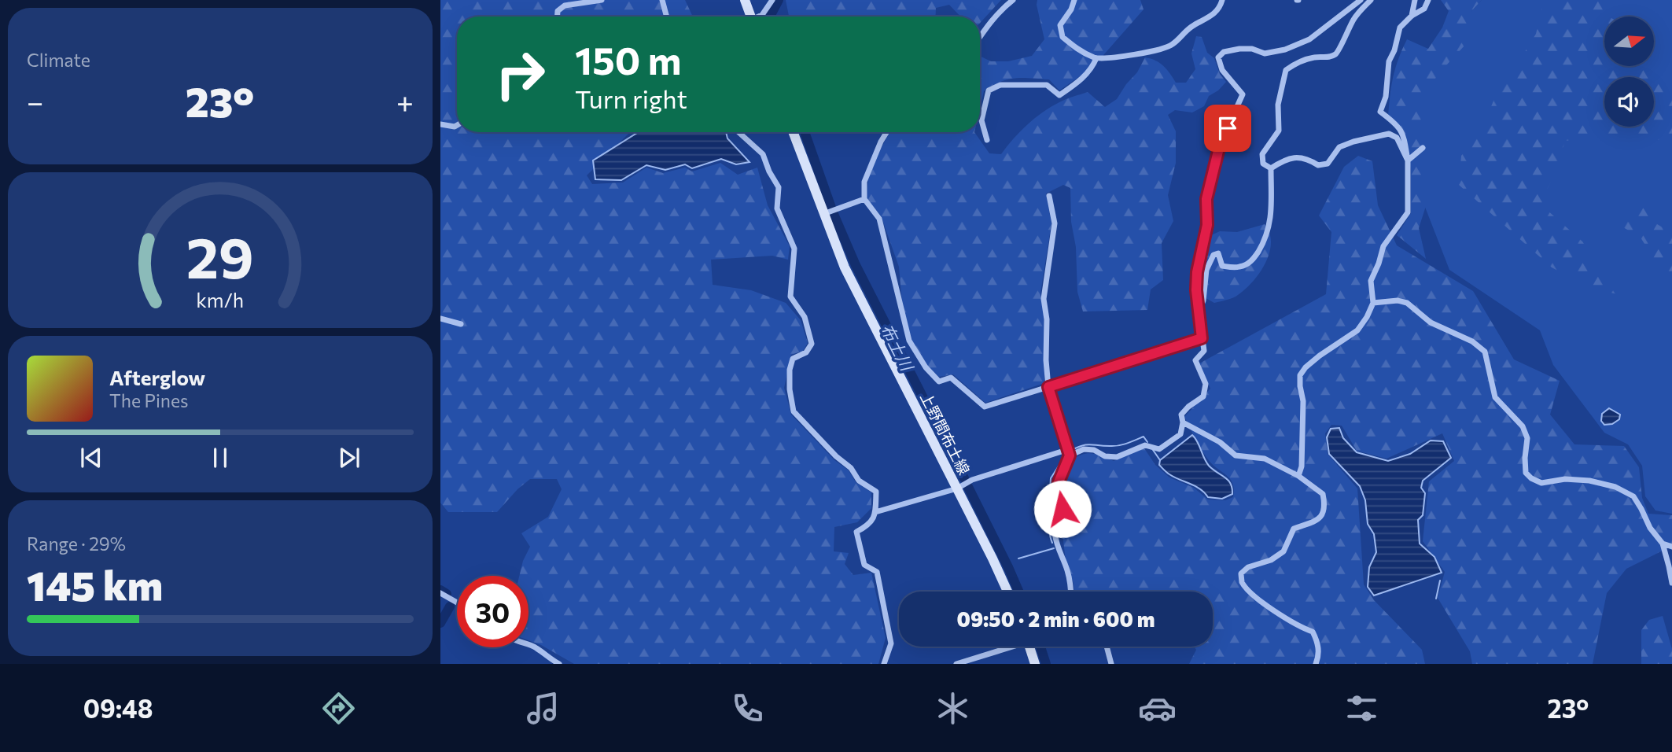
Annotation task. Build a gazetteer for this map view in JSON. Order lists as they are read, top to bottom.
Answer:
{
  "streets": {
    "main road": ["上野間布土線"]
  },
  "water": ["布土川"],
  "north": "right",
  "page": {
    "tile": [
      "Climate",
      ["Range · 29%", "145 km"]
    ],
    "turn": ["150 m", "Turn right"],
    "heat": ["−", "23°", "+"],
    "song": ["Afterglow", "The Pines"],
    "limit": "30",
    "trip": "09:50 · 2 min · 600 m",
    "tabs": ["09:48", "23°"],
    "gauge": ["29", "km/h"]
  }
}
